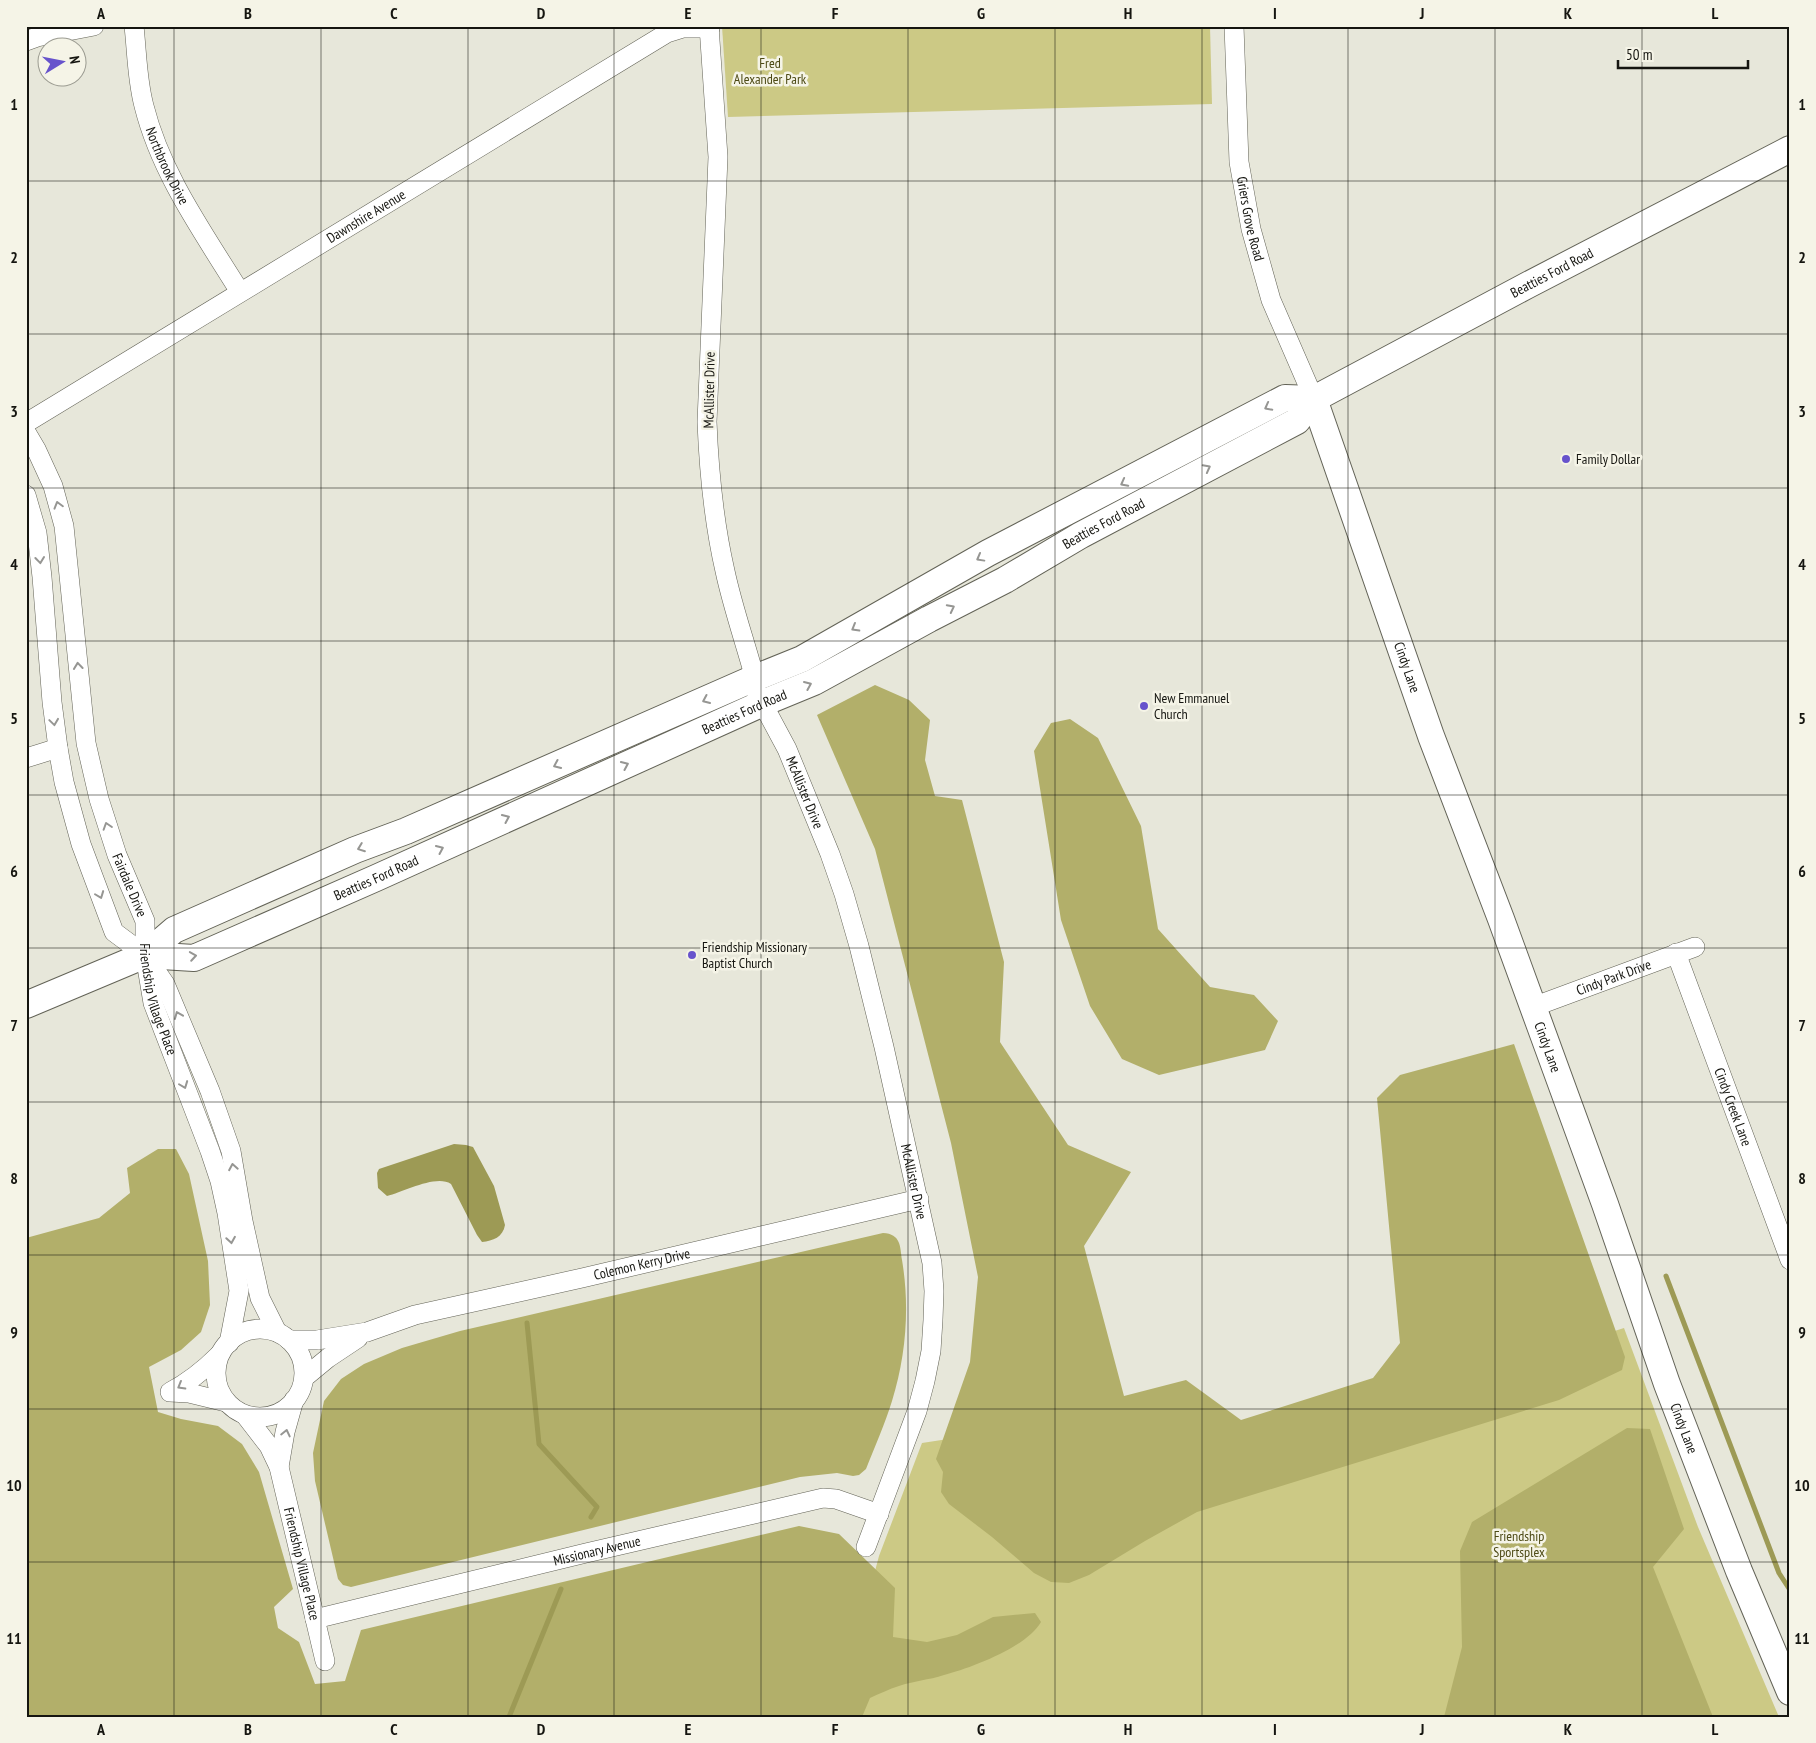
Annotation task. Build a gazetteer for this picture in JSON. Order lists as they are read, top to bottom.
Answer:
{
  "streets": {
    "main road": ["Beatties Ford Road", "Cindy Lane"],
    "street": [
      "Northbrook Drive",
      "Dawnshire Avenue",
      "Griers Grove Road",
      "McAllister Drive",
      "Fairdale Drive",
      "Cindy Park Drive",
      "Friendship Village Place",
      "Cindy Creek Lane",
      "Colemon Kerry Drive",
      "Missionary Avenue"
    ]
  },
  "crossings": [
    ["Northbrook Drive", "Dawnshire Avenue"],
    ["Dawnshire Avenue", "McAllister Drive"],
    ["Griers Grove Road", "Beatties Ford Road"],
    ["Griers Grove Road", "Cindy Lane"],
    ["Beatties Ford Road", "McAllister Drive"],
    ["Beatties Ford Road", "Cindy Lane"],
    ["Beatties Ford Road", "Fairdale Drive"],
    ["Beatties Ford Road", "Friendship Village Place"],
    ["McAllister Drive", "Colemon Kerry Drive"],
    ["McAllister Drive", "Missionary Avenue"],
    ["Cindy Lane", "Cindy Park Drive"],
    ["Fairdale Drive", "Friendship Village Place"],
    ["Cindy Park Drive", "Cindy Creek Lane"],
    ["Friendship Village Place", "Colemon Kerry Drive"],
    ["Friendship Village Place", "Missionary Avenue"]
  ],
  "parks": ["Fred Alexander Park", "Friendship Sportsplex"],
  "places": ["Family Dollar", "New Emmanuel Church", "Friendship Missionary Baptist Church"],
  "scale_bar": "50 m",
  "north": "right",
  "grid": {
    "columns": [
      "A",
      "B",
      "C",
      "D",
      "E",
      "F",
      "G",
      "H",
      "I",
      "J",
      "K",
      "L"
    ],
    "rows": [
      "1",
      "2",
      "3",
      "4",
      "5",
      "6",
      "7",
      "8",
      "9",
      "10",
      "11"
    ]
  }
}
